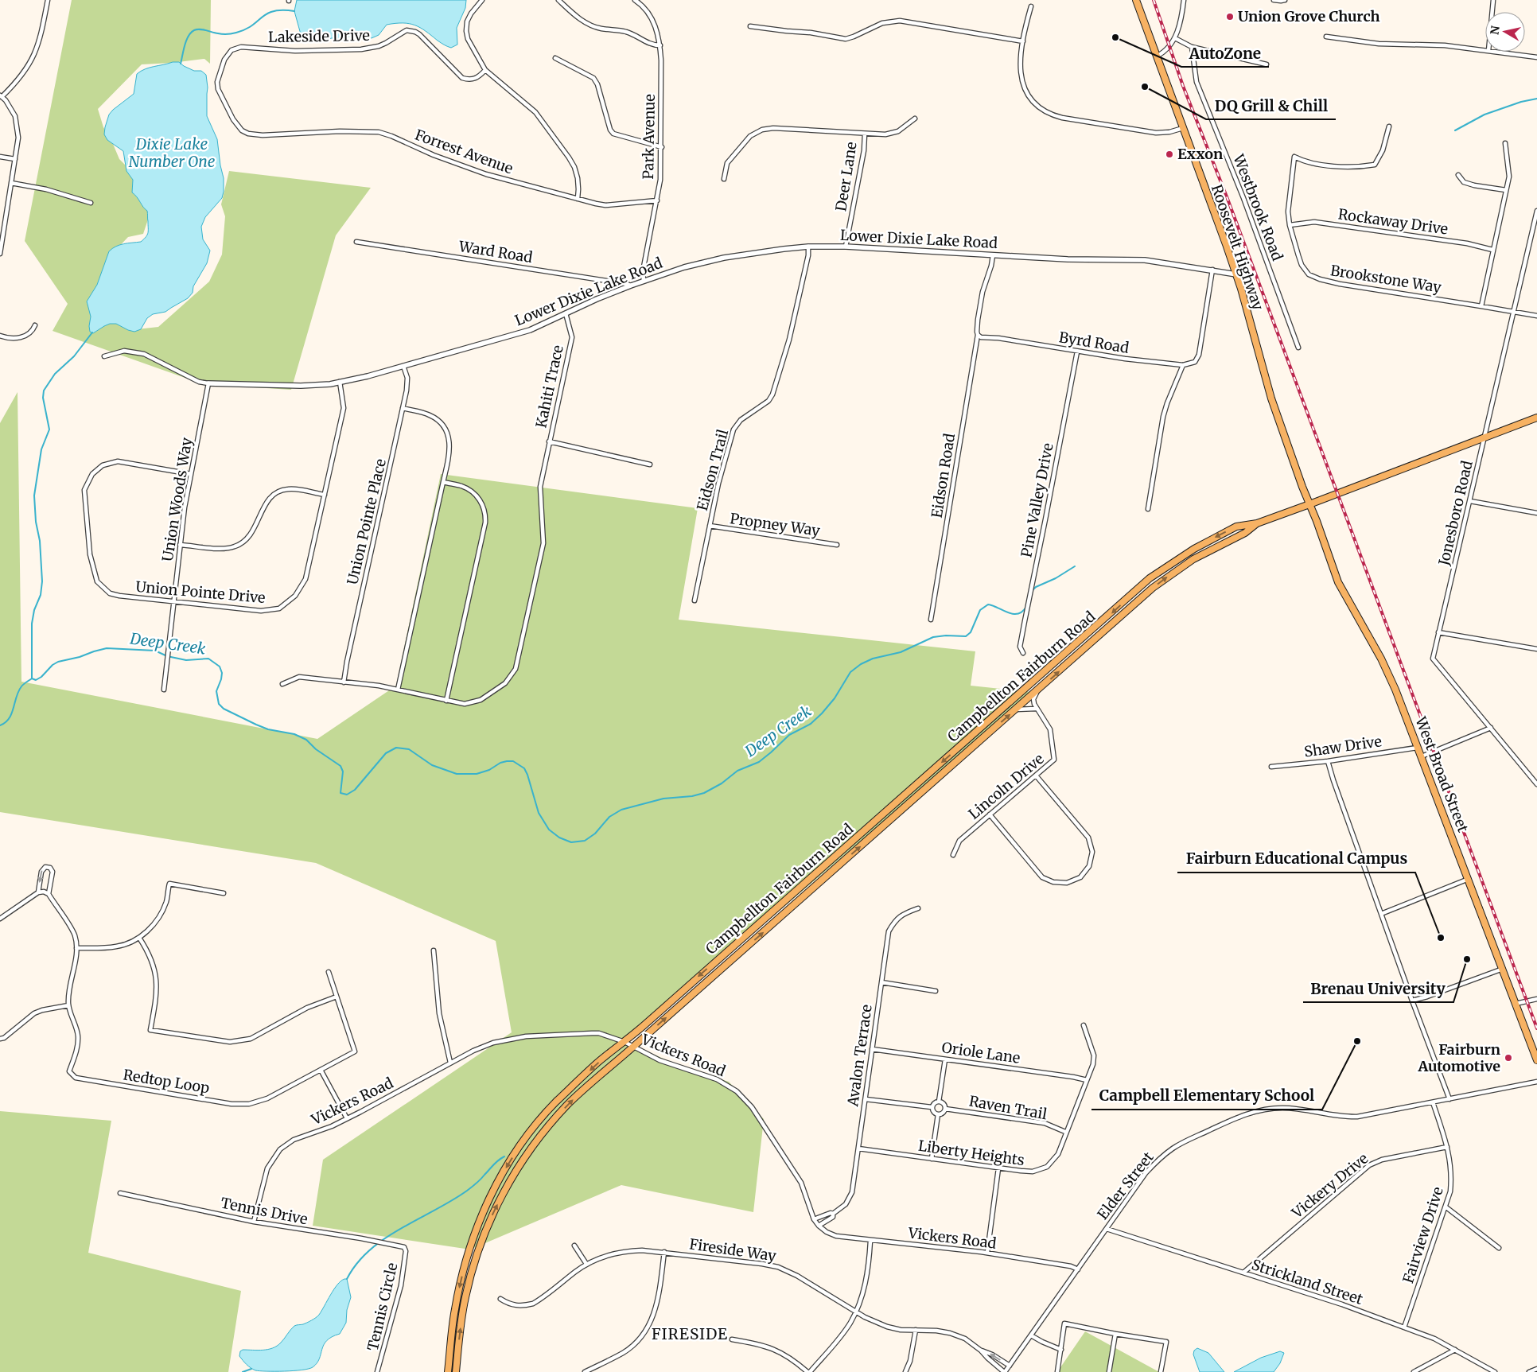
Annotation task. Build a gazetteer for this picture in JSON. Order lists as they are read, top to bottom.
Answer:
{
  "streets": {
    "main road": ["Roosevelt Highway", "Campbellton Fairburn Road", "West Broad Street"],
    "street": [
      "Lakeside Drive",
      "Park Avenue",
      "Forrest Avenue",
      "Deer Lane",
      "Westbrook Road",
      "Rockaway Drive",
      "Lower Dixie Lake Road",
      "Ward Road",
      "Brookstone Way",
      "Byrd Road",
      "Kahiti Trace",
      "Eidson Trail",
      "Eidson Road",
      "Union Woods Way",
      "Pine Valley Drive",
      "Jonesboro Road",
      "Union Pointe Place",
      "Propney Way",
      "Union Pointe Drive",
      "Shaw Drive",
      "Lincoln Drive",
      "Oriole Lane",
      "Vickers Road",
      "Avalon Terrace",
      "Redtop Loop",
      "Raven Trail",
      "Liberty Heights",
      "Elder Street",
      "Vickery Drive",
      "Tennis Drive",
      "Fairview Drive",
      "Fireside Way",
      "Strickland Street",
      "Tennis Circle"
    ]
  },
  "crossings": [
    ["Lakeside Drive", "Forrest Avenue"],
    ["Park Avenue", "Forrest Avenue"],
    ["Park Avenue", "Lower Dixie Lake Road"],
    ["Deer Lane", "Lower Dixie Lake Road"],
    ["Rockaway Drive", "Brookstone Way"],
    ["Lower Dixie Lake Road", "Roosevelt Highway"],
    ["Lower Dixie Lake Road", "Ward Road"],
    ["Lower Dixie Lake Road", "Kahiti Trace"],
    ["Lower Dixie Lake Road", "Eidson Trail"],
    ["Lower Dixie Lake Road", "Union Woods Way"],
    ["Lower Dixie Lake Road", "Union Pointe Place"],
    ["Lower Dixie Lake Road", "Union Pointe Drive"],
    ["Roosevelt Highway", "Campbellton Fairburn Road"],
    ["Roosevelt Highway", "West Broad Street"],
    ["Brookstone Way", "Jonesboro Road"],
    ["Byrd Road", "Eidson Road"],
    ["Byrd Road", "Pine Valley Drive"],
    ["Kahiti Trace", "Union Pointe Place"],
    ["Eidson Trail", "Propney Way"],
    ["Union Woods Way", "Union Pointe Drive"],
    ["Jonesboro Road", "Campbellton Fairburn Road"],
    ["Campbellton Fairburn Road", "West Broad Street"],
    ["Campbellton Fairburn Road", "Vickers Road"],
    ["Shaw Drive", "West Broad Street"],
    ["Oriole Lane", "Avalon Terrace"],
    ["Oriole Lane", "Liberty Heights"],
    ["Vickers Road", "Avalon Terrace"],
    ["Vickers Road", "Elder Street"],
    ["Vickers Road", "Tennis Drive"],
    ["Avalon Terrace", "Liberty Heights"],
    ["Raven Trail", "Liberty Heights"],
    ["Elder Street", "Fairview Drive"],
    ["Elder Street", "Fireside Way"],
    ["Elder Street", "Strickland Street"],
    ["Vickery Drive", "Fairview Drive"],
    ["Vickery Drive", "Strickland Street"],
    ["Tennis Drive", "Tennis Circle"],
    ["Fairview Drive", "Strickland Street"]
  ],
  "districts": ["FIRESIDE"],
  "water": ["Dixie Lake Number One", "Deep Creek"],
  "places": [
    "Union Grove Church",
    "AutoZone",
    "DQ Grill & Chill",
    "Exxon",
    "Fairburn Educational Campus",
    "Brenau University",
    "Campbell Elementary School",
    "Fairburn Automotive"
  ],
  "north": "left"
}
